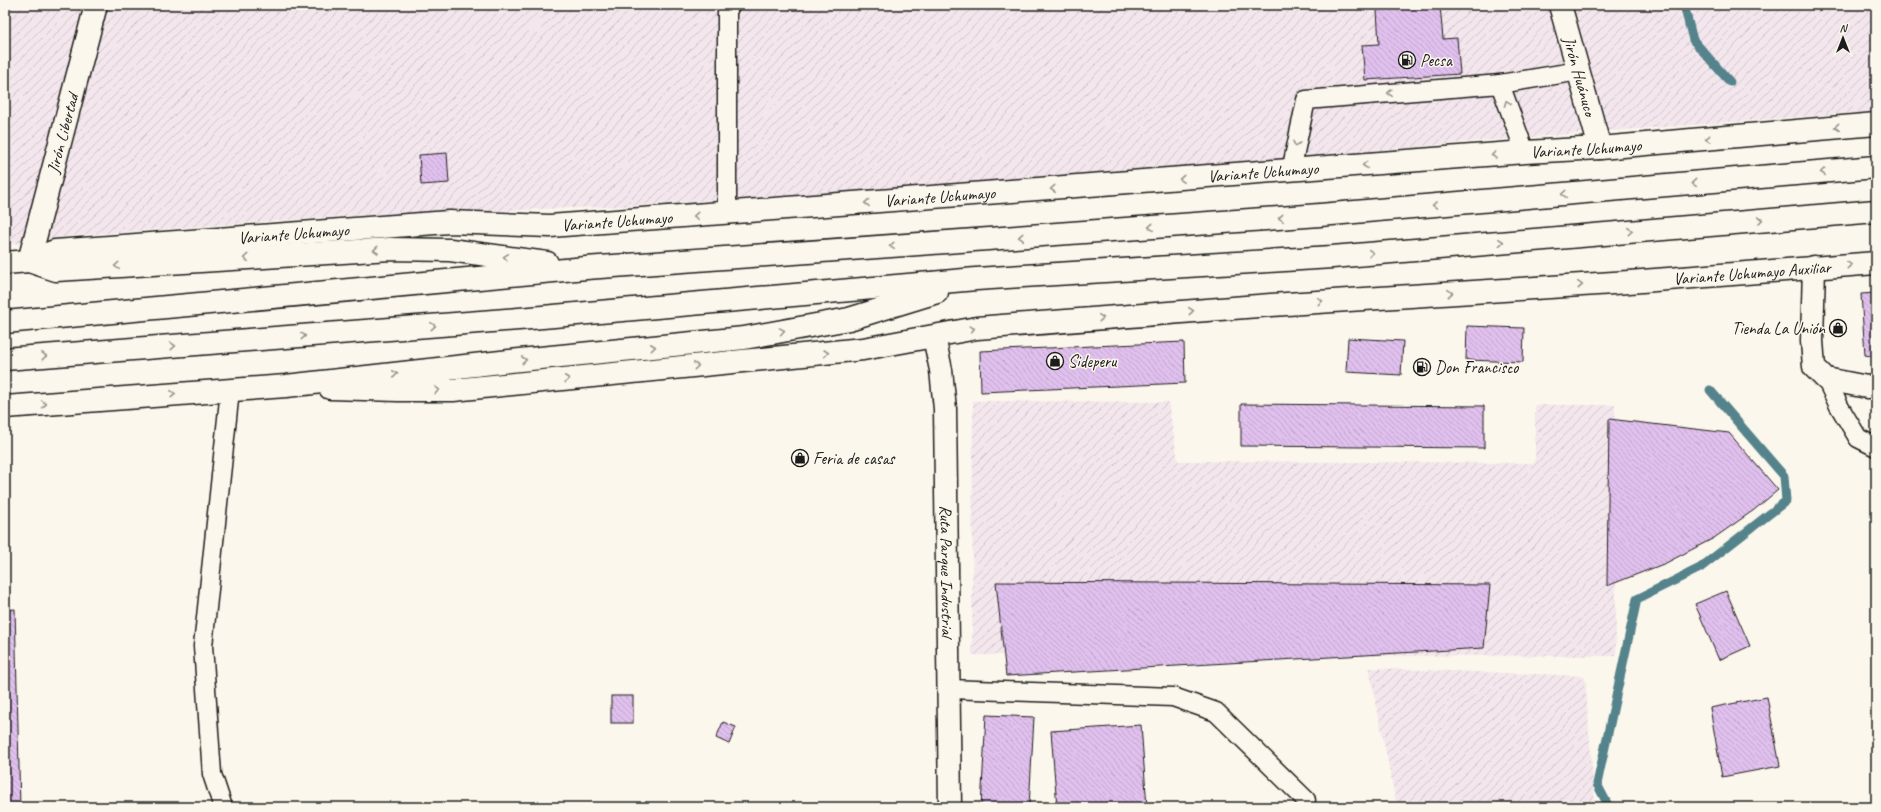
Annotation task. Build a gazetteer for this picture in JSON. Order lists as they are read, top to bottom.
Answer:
{
  "streets": {
    "main road": [
      "Jirón Huánuco",
      "Jirón Libertad",
      "Variante Uchumayo",
      "Variante Uchumayo Auxiliar",
      "Ruta Parque Industrial"
    ]
  },
  "crossings": [
    ["Jirón Huánuco", "Variante Uchumayo"],
    ["Jirón Libertad", "Variante Uchumayo"],
    ["Variante Uchumayo Auxiliar", "Ruta Parque Industrial"]
  ],
  "places": {
    "fuel station": ["Pecsa", "Don Francisco"],
    "shop": ["Tienda La Unión", "Sideperu", "Feria de casas"]
  },
  "north": "top"
}
